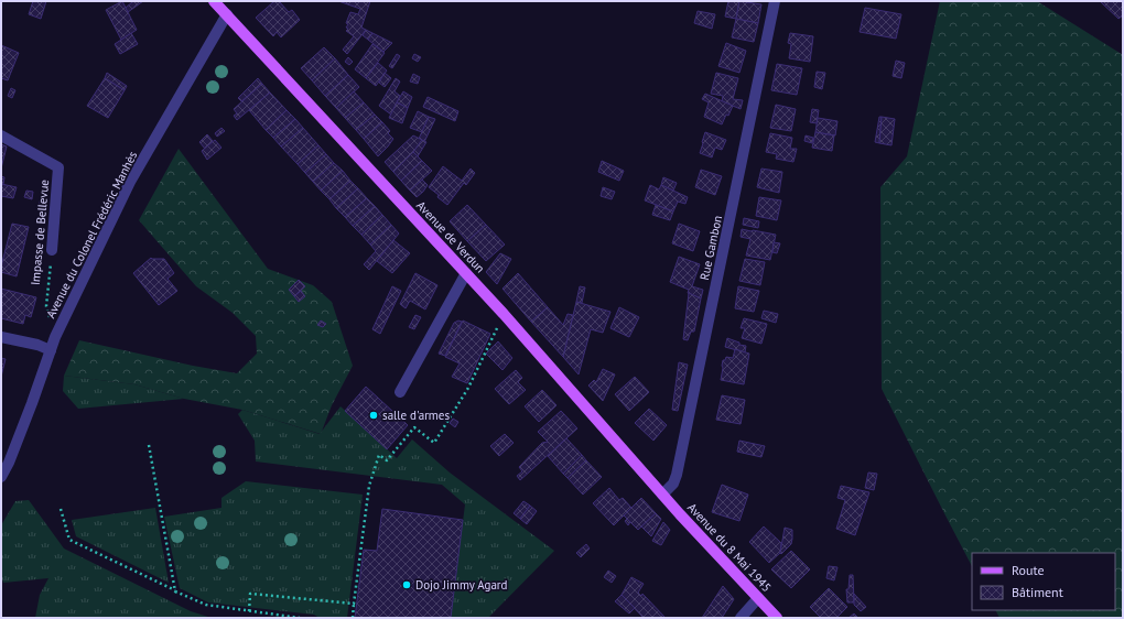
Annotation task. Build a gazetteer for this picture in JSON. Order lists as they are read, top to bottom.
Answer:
{
  "streets": {
    "main road": ["Avenue de Verdun", "Avenue du 8 Mai 1945"],
    "street": ["Impasse de Bellevue", "Avenue du Colonel Frédéric Manhès", "Rue Gambon"]
  },
  "crossings": [
    ["Impasse de Bellevue", "Avenue du Colonel Frédéric Manhès"],
    ["Avenue du Colonel Frédéric Manhès", "Avenue de Verdun"],
    ["Avenue de Verdun", "Rue Gambon"],
    ["Avenue de Verdun", "Avenue du 8 Mai 1945"],
    ["Rue Gambon", "Avenue du 8 Mai 1945"]
  ],
  "places": ["salle d'armes", "Dojo Jimmy Agard"],
  "legend": ["Route", "Bâtiment"]
}
